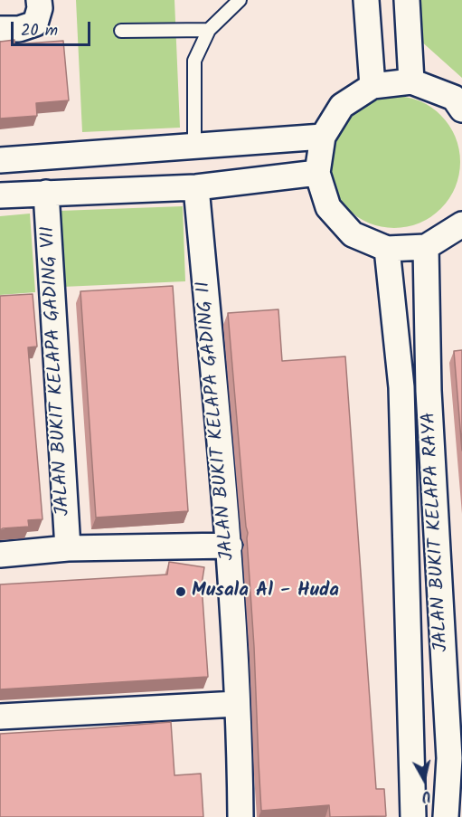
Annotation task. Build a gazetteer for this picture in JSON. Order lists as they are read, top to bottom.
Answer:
{
  "streets": {
    "street": ["JALAN BUKIT KELAPA GADING VII", "JALAN BUKIT KELAPA GADING II", "JALAN BUKIT KELAPA RAYA"]
  },
  "places": ["Musala Al - Huda"],
  "scale_bar": "20 m",
  "north": "bottom"
}
